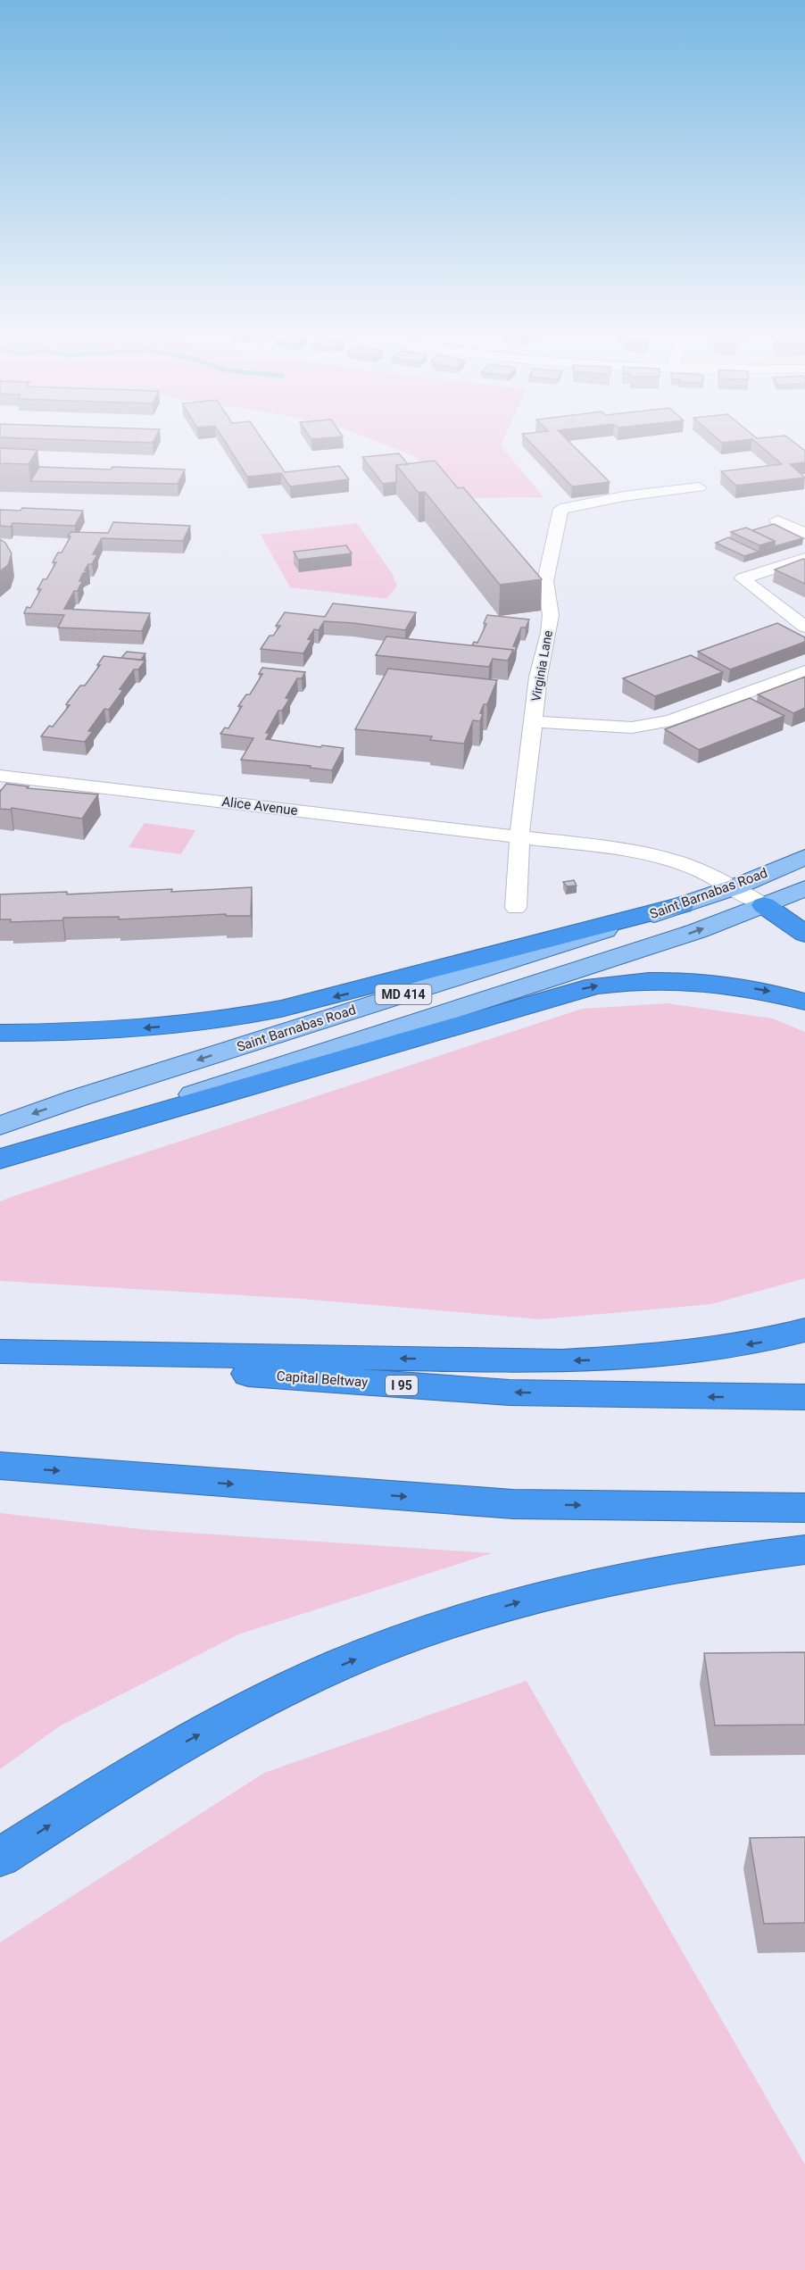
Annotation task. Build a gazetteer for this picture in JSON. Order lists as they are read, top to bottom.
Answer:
{
  "streets": {
    "highway": ["Capital Beltway", "I 95"],
    "main road": ["Saint Barnabas Road", "MD 414"],
    "street": ["Virginia Lane", "Alice Avenue"]
  },
  "crossings": [
    ["Virginia Lane", "Alice Avenue"]
  ]
}
